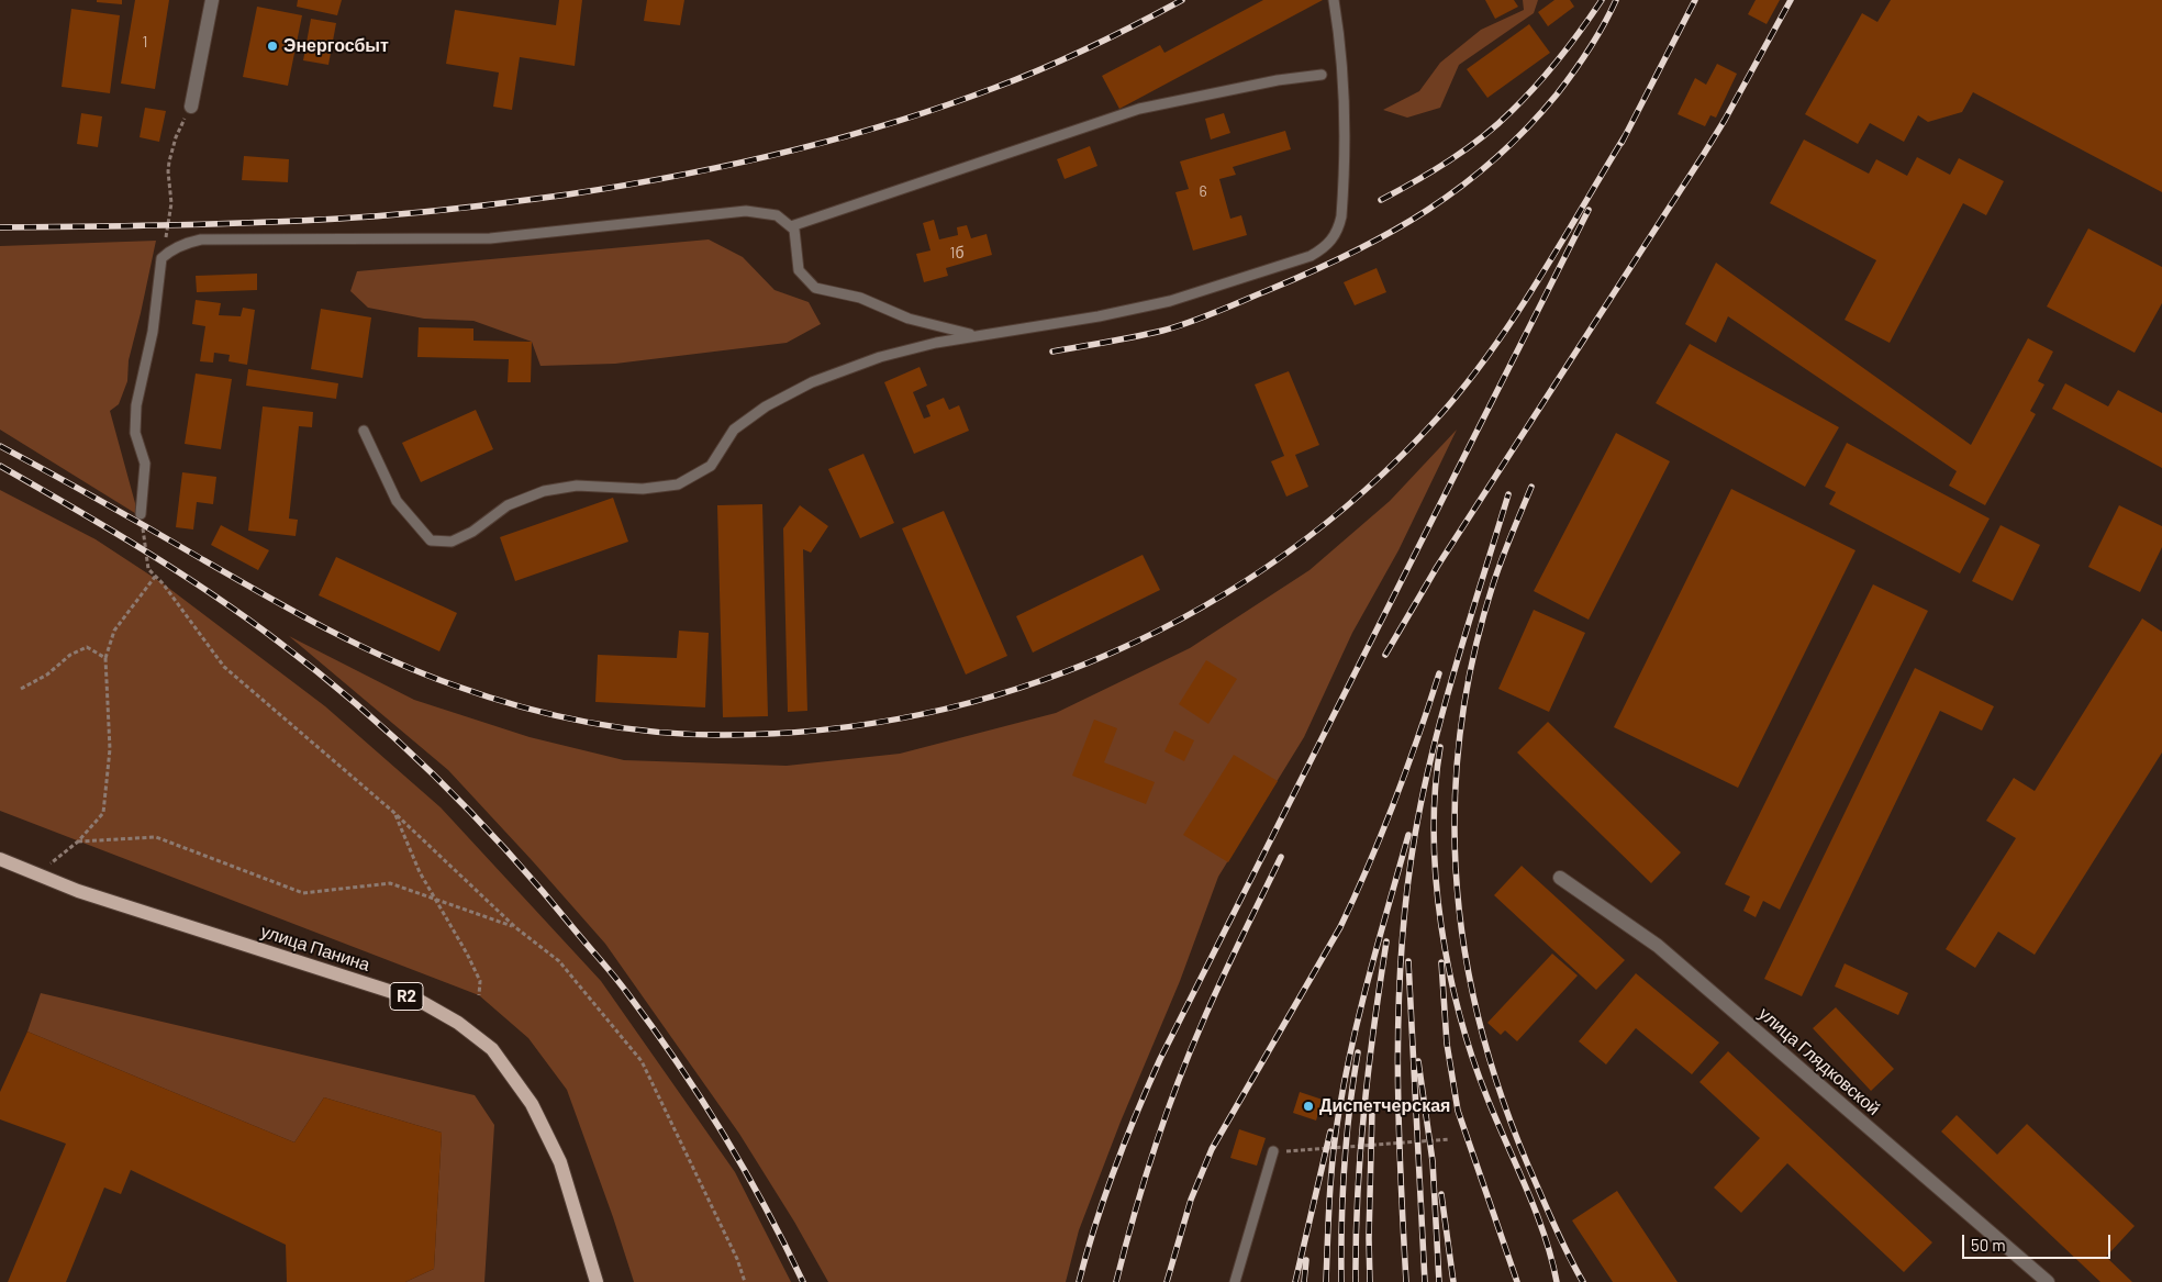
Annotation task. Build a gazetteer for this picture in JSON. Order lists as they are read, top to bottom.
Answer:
{
  "streets": {
    "main road": ["улица Панина", "R2"],
    "street": ["улица Глядковской"]
  },
  "places": ["Энергосбыт", "Диспетчерская"],
  "house_numbers": ["1", "6", "1б"],
  "scale_bar": "50 m"
}
